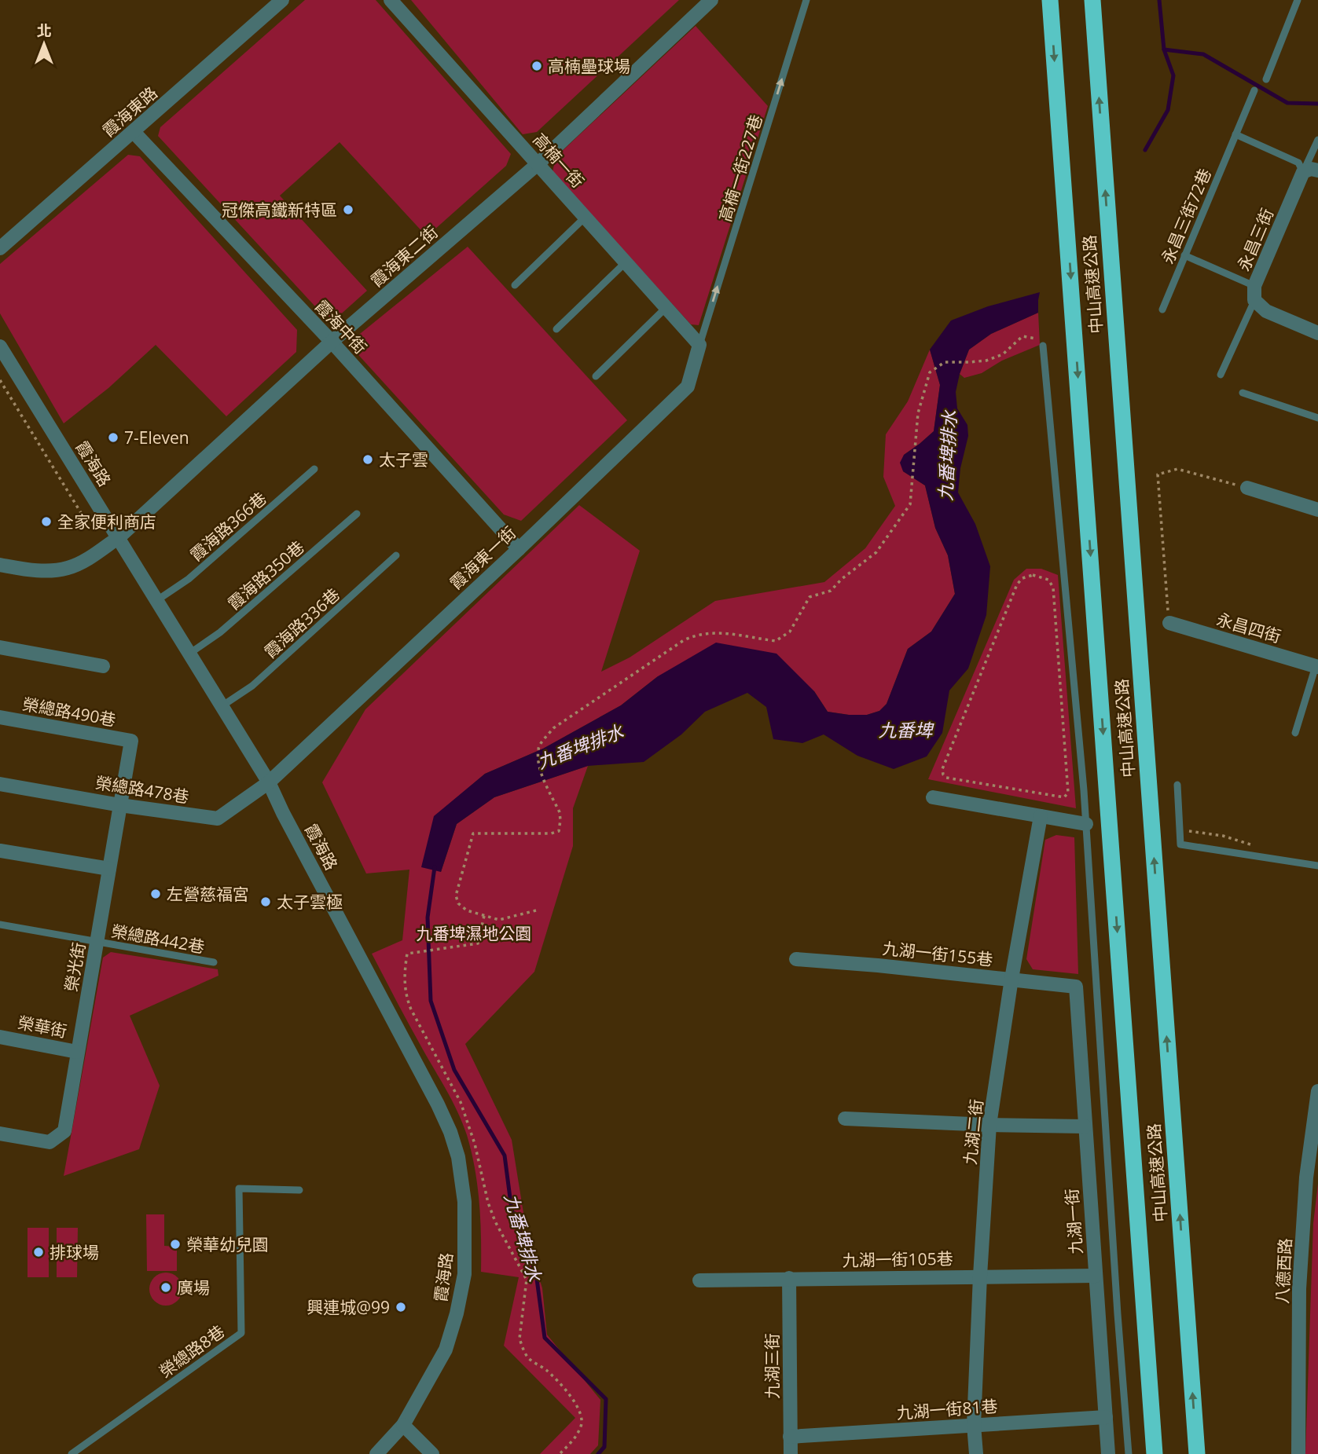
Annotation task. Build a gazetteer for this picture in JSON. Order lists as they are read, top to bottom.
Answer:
{
  "streets": {
    "highway": ["中山高速公路"],
    "street": [
      "霞海東路",
      "高楠一街",
      "永昌三街",
      "霞海東二街",
      "霞海中街",
      "霞海路",
      "霞海東一街",
      "永昌四街",
      "榮總路490巷",
      "榮總路478巷",
      "九湖一街155巷",
      "榮光街",
      "榮華街",
      "九湖二街",
      "九湖一街",
      "九湖一街105巷",
      "八德西路",
      "九湖三街",
      "九湖一街81巷"
    ],
    "lane": [
      "高楠一街227巷",
      "永昌三街72巷",
      "霞海路366巷",
      "霞海路350巷",
      "霞海路336巷",
      "榮總路442巷",
      "榮總路8巷"
    ]
  },
  "crossings": [
    ["霞海東路", "霞海中街"],
    ["高楠一街", "高楠一街227巷"],
    ["高楠一街", "霞海東二街"],
    ["高楠一街", "霞海東一街"],
    ["高楠一街227巷", "霞海東一街"],
    ["霞海東二街", "霞海中街"],
    ["霞海東二街", "霞海路"],
    ["霞海中街", "霞海東一街"],
    ["霞海路", "霞海路366巷"],
    ["霞海路", "霞海東一街"],
    ["霞海路", "霞海路350巷"],
    ["霞海路", "霞海路336巷"],
    ["霞海路", "榮總路478巷"],
    ["霞海東一街", "榮總路478巷"],
    ["榮總路490巷", "榮光街"],
    ["榮總路478巷", "榮光街"],
    ["榮總路442巷", "榮光街"],
    ["九湖一街155巷", "九湖二街"],
    ["九湖一街155巷", "九湖一街"],
    ["榮光街", "榮華街"],
    ["九湖二街", "九湖一街105巷"],
    ["九湖二街", "九湖一街81巷"],
    ["九湖一街", "九湖一街105巷"],
    ["九湖一街", "九湖一街81巷"],
    ["九湖一街105巷", "九湖三街"],
    ["九湖三街", "九湖一街81巷"]
  ],
  "one_way": ["高楠一街227巷"],
  "water": ["九番埤排水", "九番埤"],
  "parks": ["九番埤濕地公園"],
  "places": [
    "高楠壘球場",
    "冠傑高鐵新特區",
    "7-Eleven",
    "太子雲",
    "全家便利商店",
    "左營慈福宮",
    "太子雲極",
    "榮華幼兒園",
    "排球場",
    "廣場",
    "興連城@99"
  ],
  "north": "top"
}
